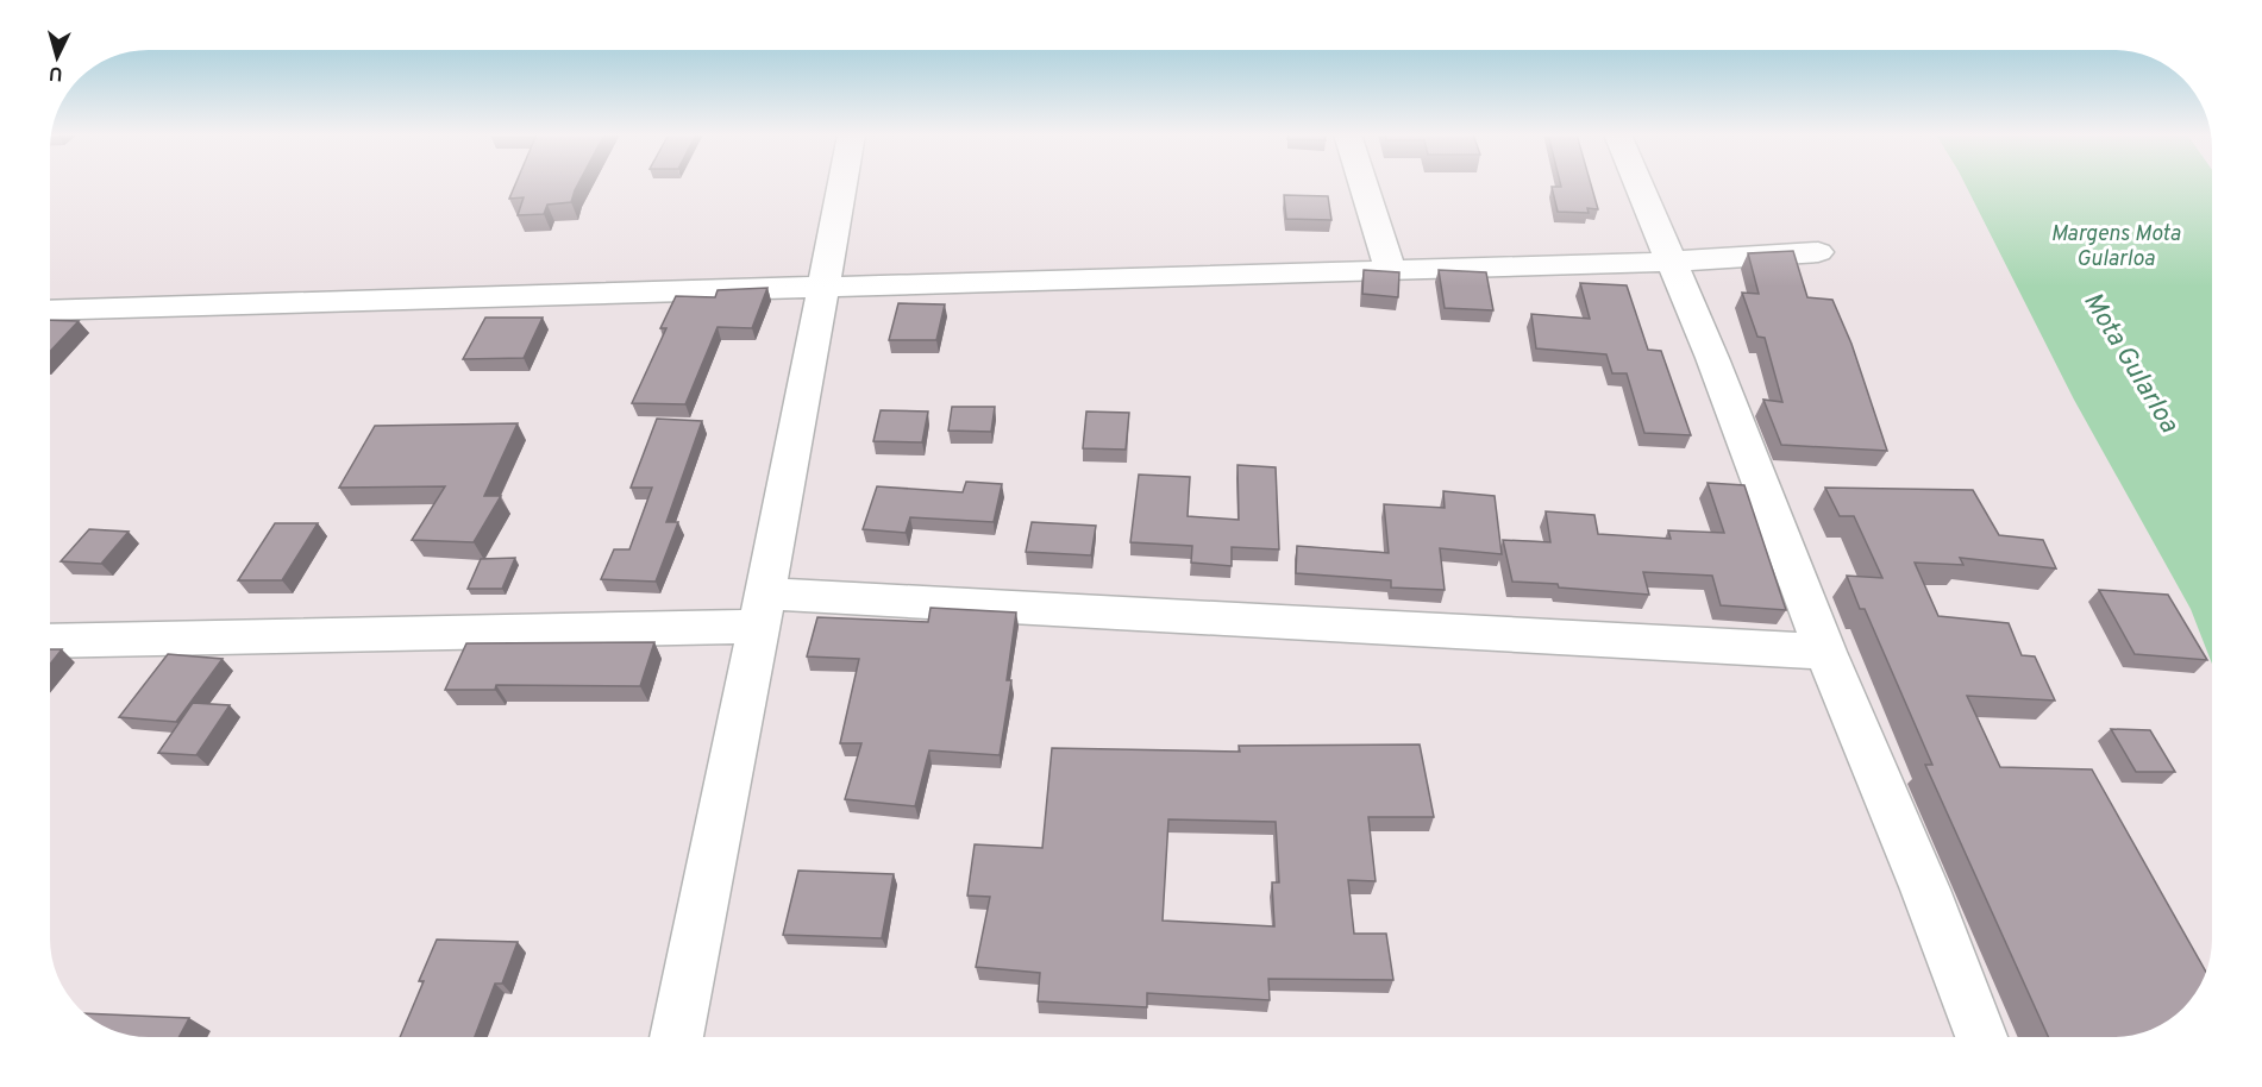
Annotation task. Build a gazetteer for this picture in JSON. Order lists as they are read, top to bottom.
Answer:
{
  "water": ["Margens Mota Gularloa", "Mota Gularloa"],
  "north": "bottom"
}
